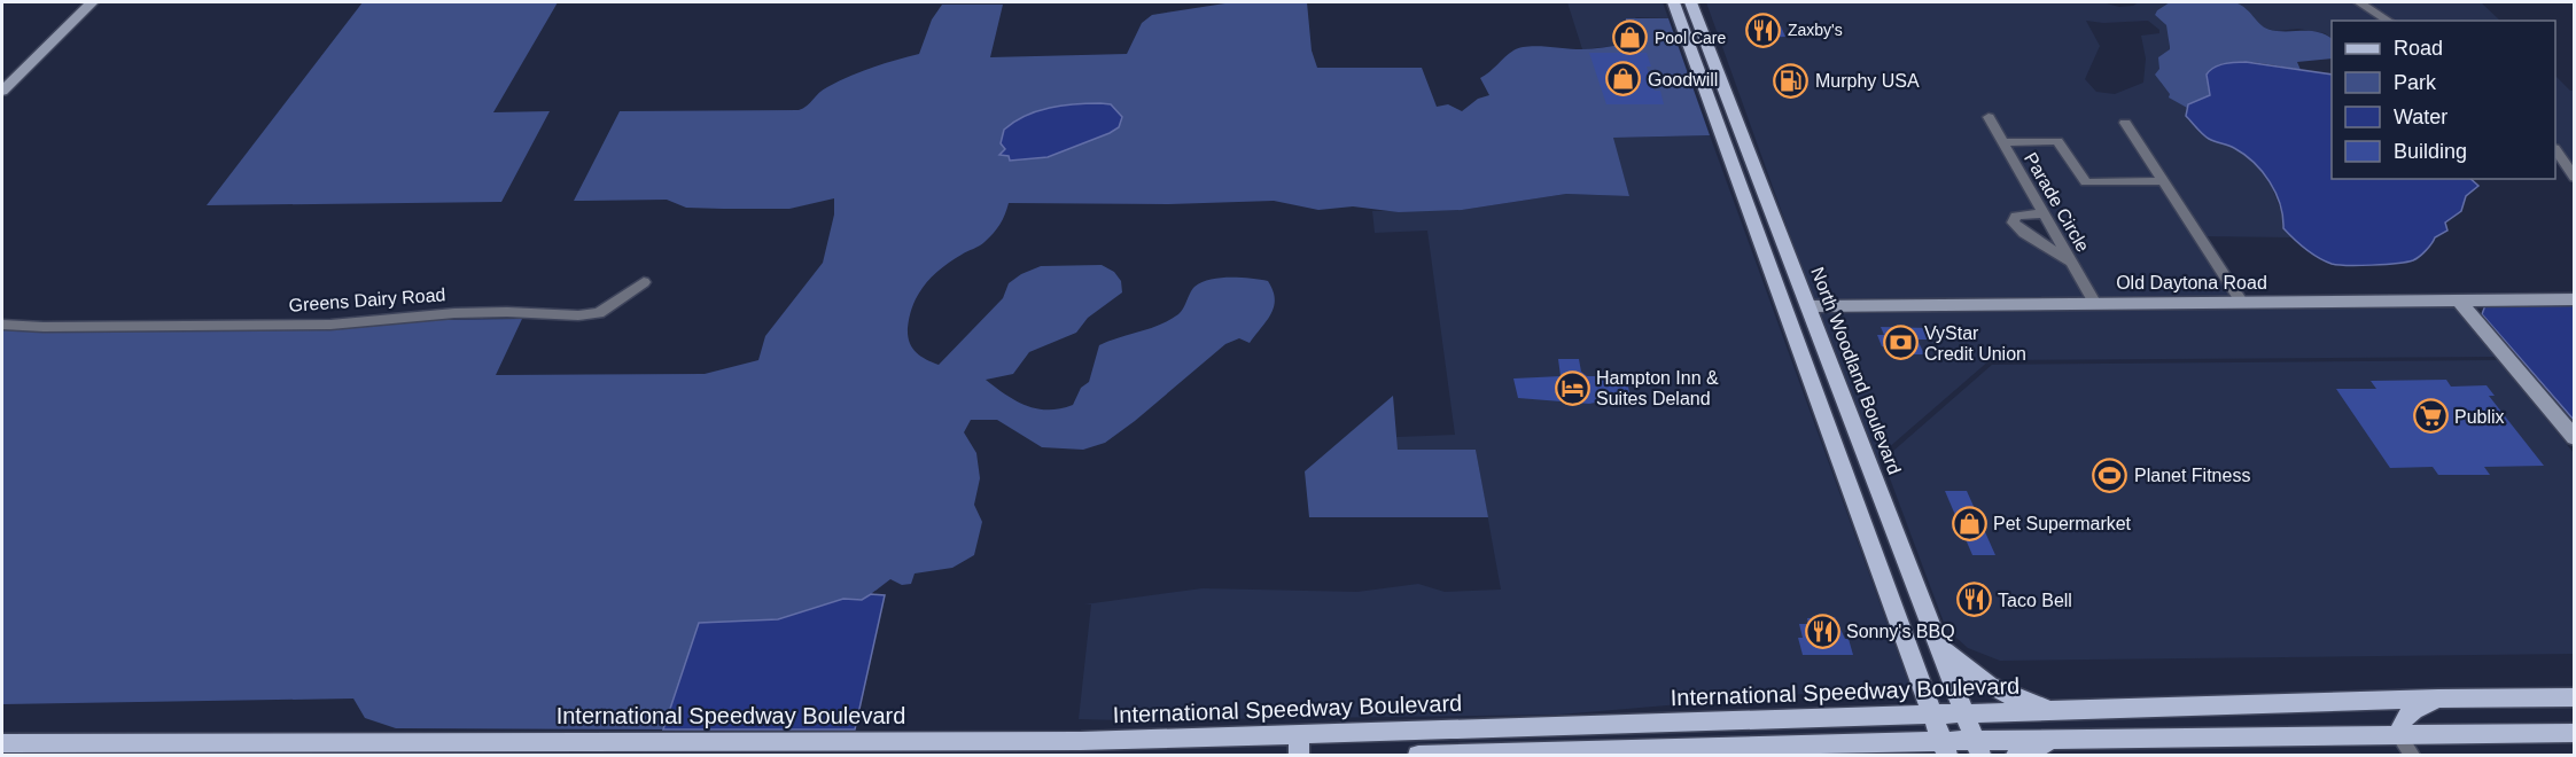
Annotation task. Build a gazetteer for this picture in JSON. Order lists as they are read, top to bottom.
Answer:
{
  "streets": {
    "main road": ["North Woodland Boulevard", "International Speedway Boulevard"],
    "street": ["Parade Circle", "Old Daytona Road", "Greens Dairy Road"]
  },
  "crossings": [
    ["Parade Circle", "Old Daytona Road"],
    ["Old Daytona Road", "North Woodland Boulevard"],
    ["North Woodland Boulevard", "International Speedway Boulevard"]
  ],
  "places": {
    "restaurant": ["Zaxby's", "Taco Bell", "Sonny's BBQ"],
    "shop": ["Pool Care", "Goodwill", "Pet Supermarket"],
    "fuel station": ["Murphy USA"],
    "bank": ["VyStar Credit Union"],
    "hotel": ["Hampton Inn & Suites Deland"],
    "supermarket": ["Publix"],
    "sports": ["Planet Fitness"]
  },
  "legend": [
    "Road",
    "Park",
    "Water",
    "Building"
  ]
}
